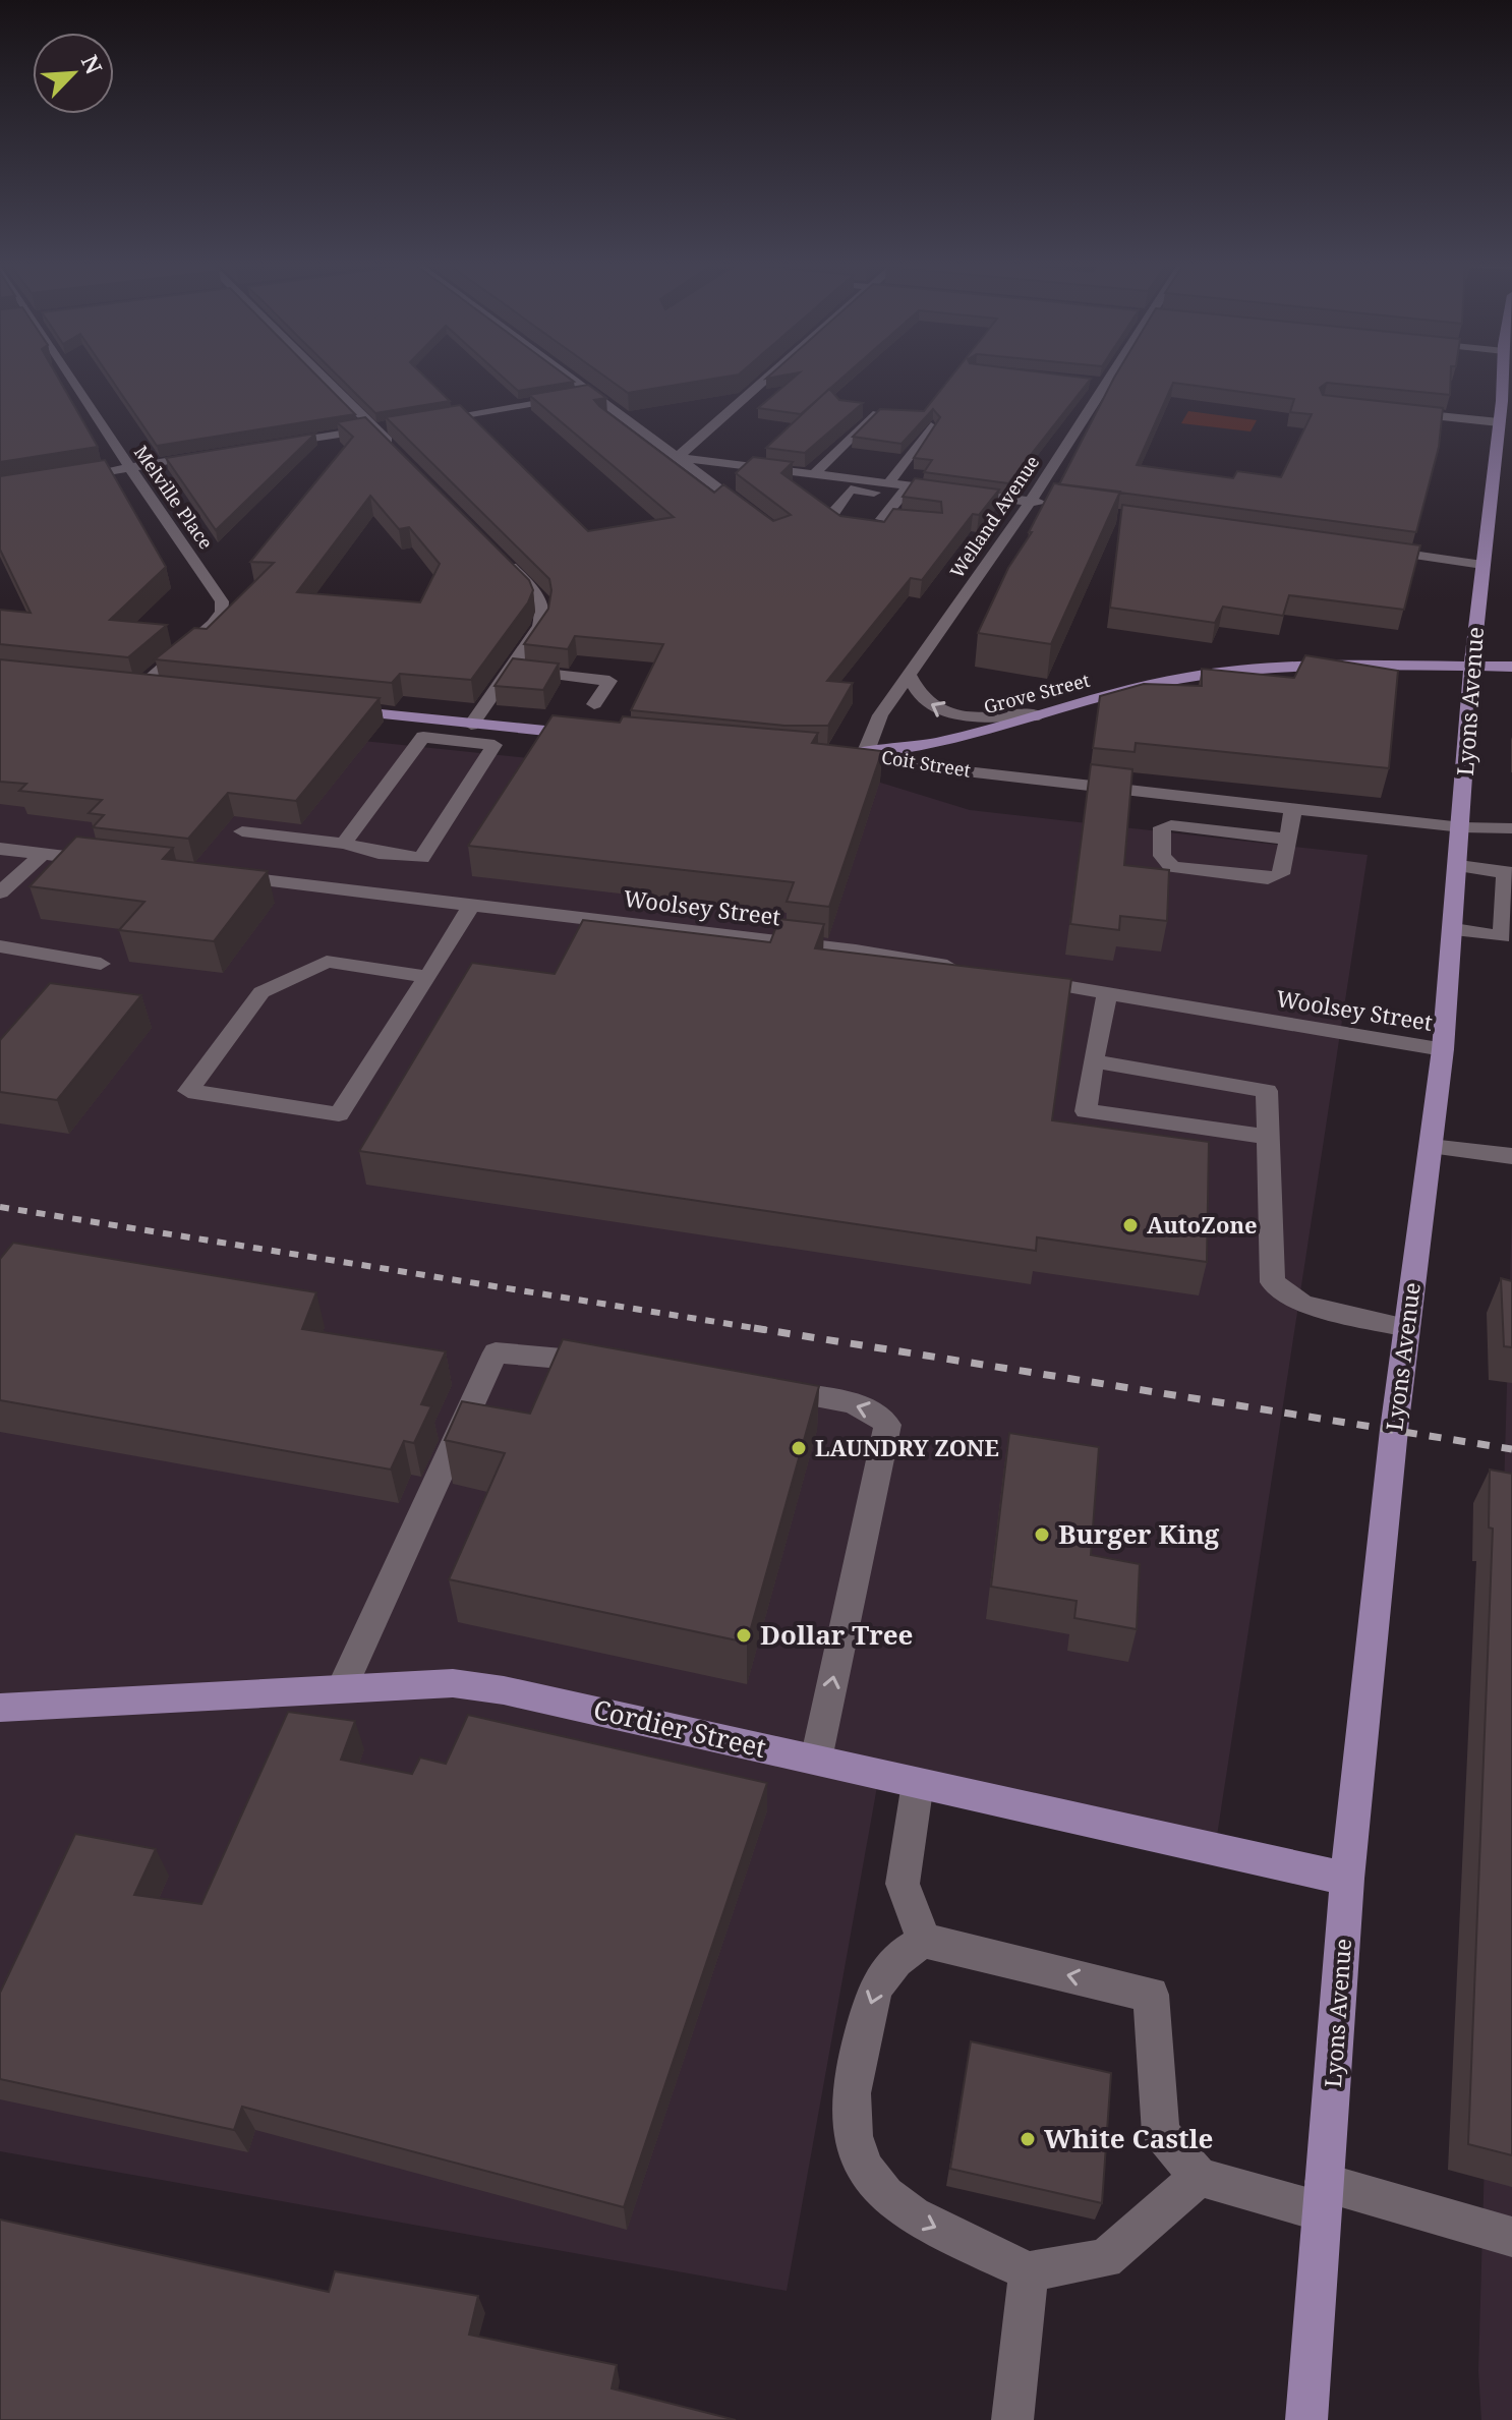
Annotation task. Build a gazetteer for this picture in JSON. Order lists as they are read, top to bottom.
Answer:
{
  "streets": {
    "main road": [
      "Grove Street",
      "Lyons Avenue",
      "Coit Street",
      "Cordier Street"
    ],
    "street": ["Melville Place", "Welland Avenue", "Woolsey Street"]
  },
  "crossings": [
    ["Welland Avenue", "Grove Street"],
    ["Welland Avenue", "Coit Street"],
    ["Grove Street", "Lyons Avenue"],
    ["Grove Street", "Coit Street"],
    ["Lyons Avenue", "Coit Street"],
    ["Lyons Avenue", "Woolsey Street"],
    ["Lyons Avenue", "Cordier Street"]
  ],
  "places": [
    "AutoZone",
    "LAUNDRY ZONE",
    "Burger King",
    "Dollar Tree",
    "White Castle"
  ],
  "north": "top right"
}
